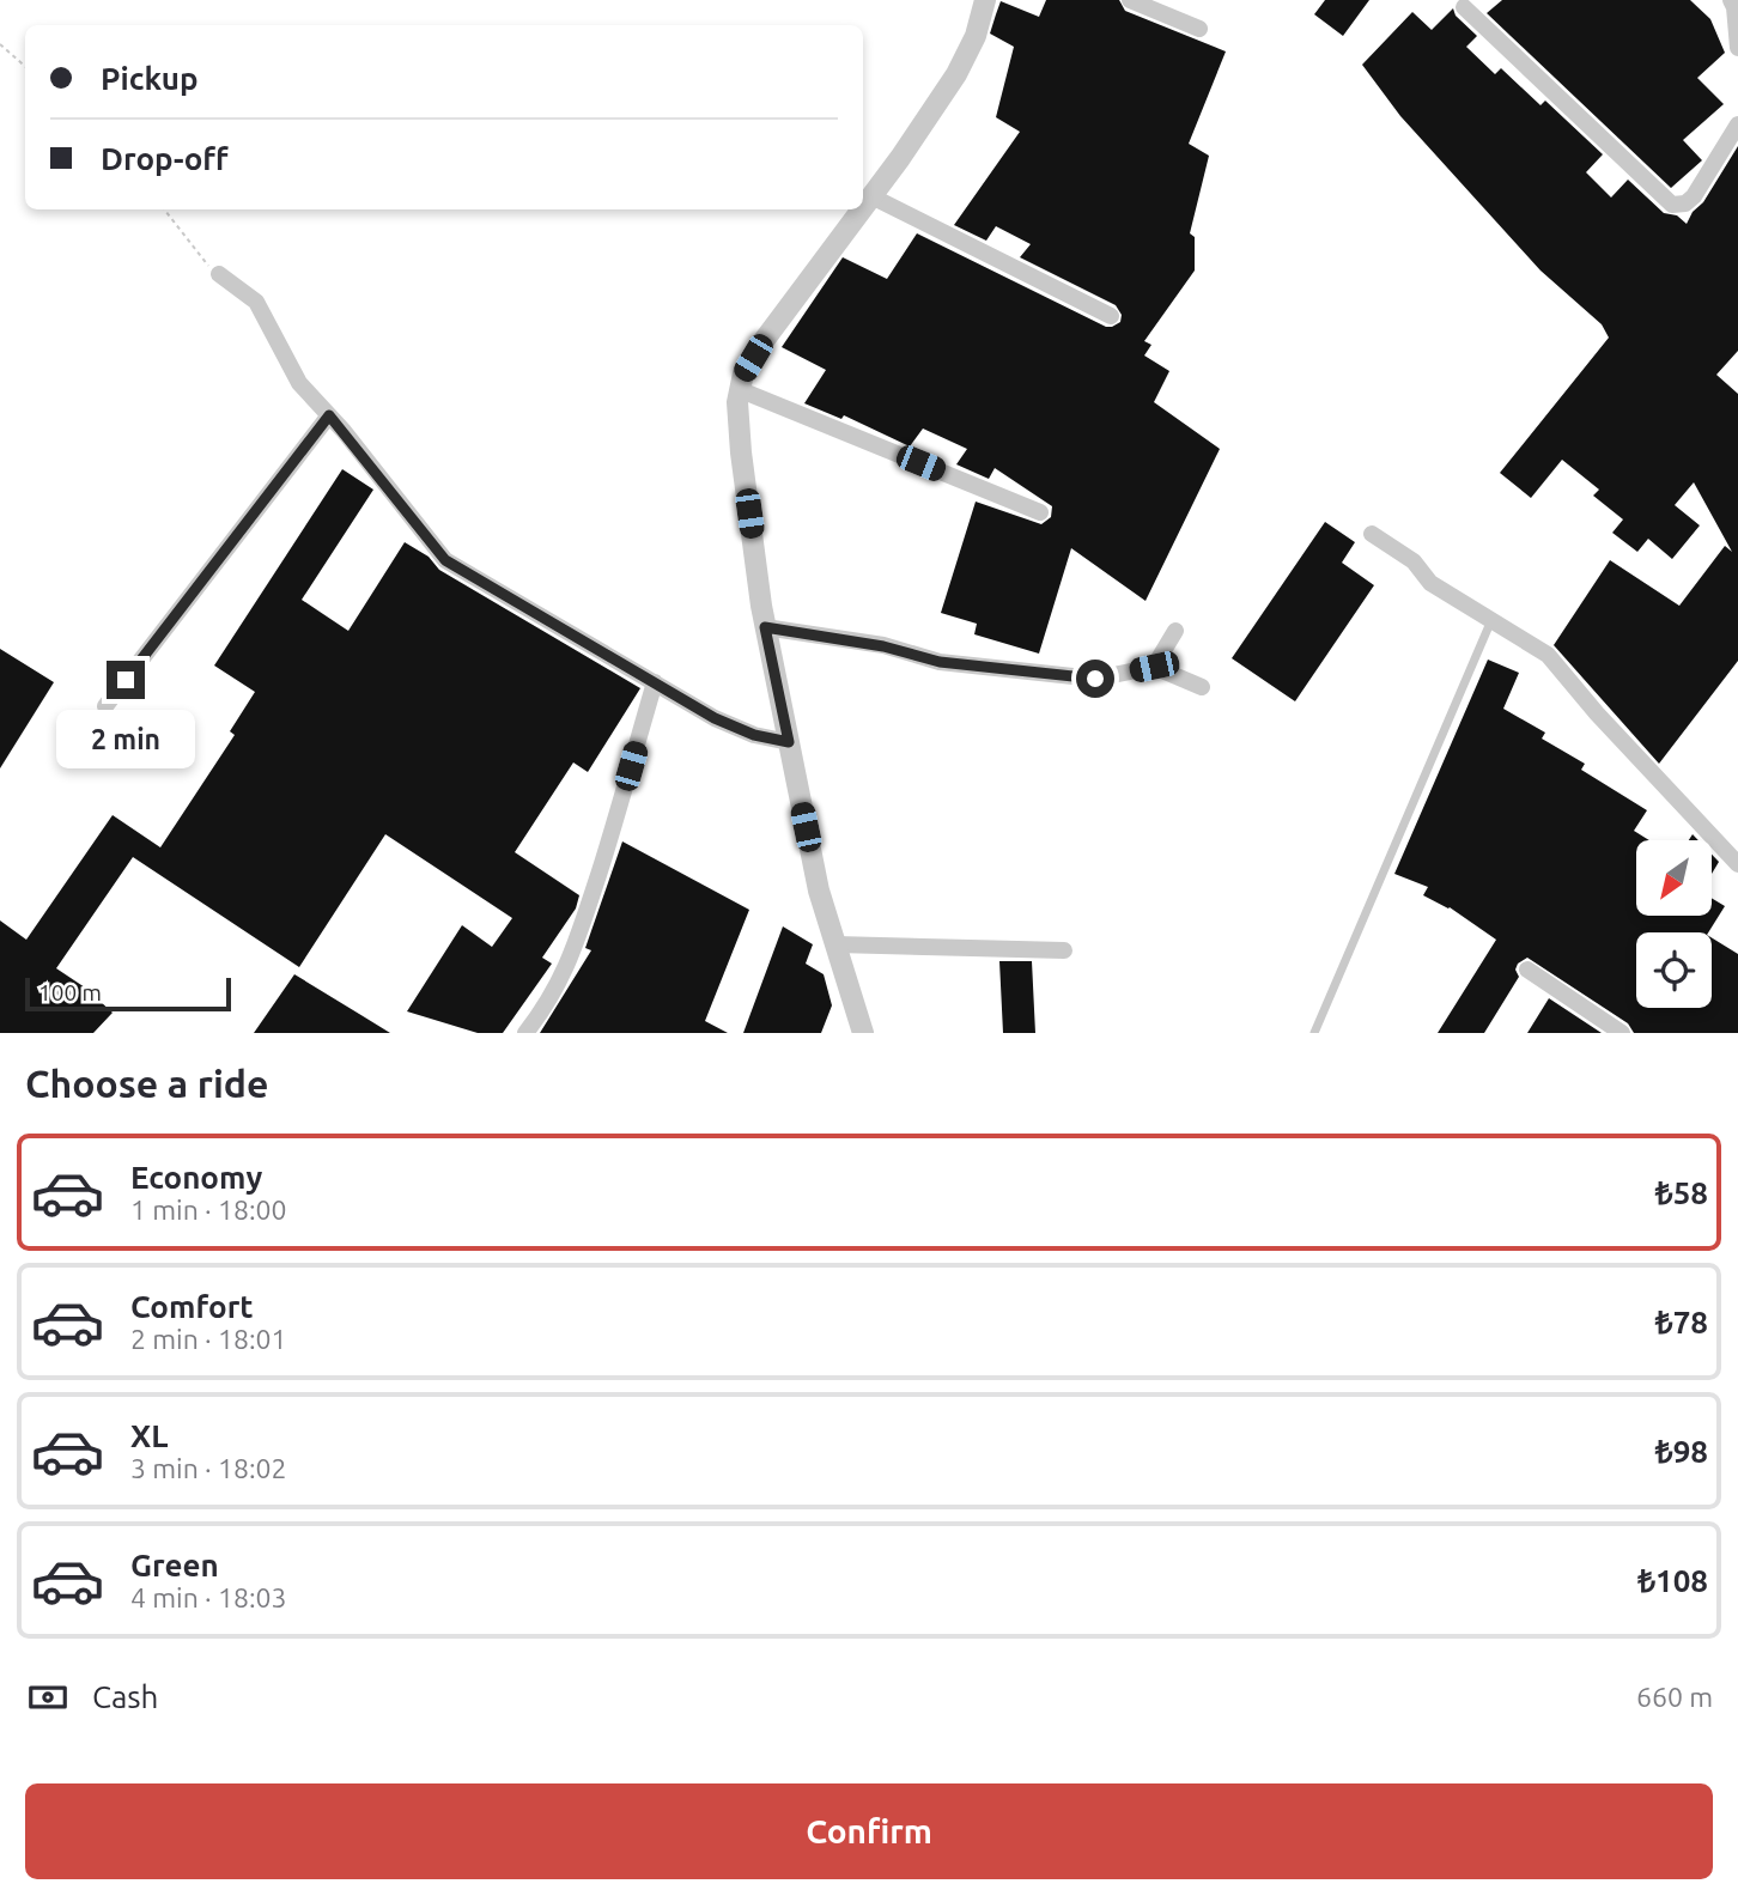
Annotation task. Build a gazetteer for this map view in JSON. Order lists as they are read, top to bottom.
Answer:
{
  "scale_bar": "100 m",
  "north": "bottom left",
  "page": {
    "banner": ["Pickup", "Drop-off"],
    "bubble": "2 min",
    "scale": "100 m",
    "heading": "Choose a ride",
    "list": [
      {
        "name": "Economy",
        "note": "1 min · 18:00",
        "value": "₺58"
      },
      {
        "name": "Comfort",
        "note": "2 min · 18:01",
        "value": "₺78"
      },
      {
        "name": "XL",
        "note": "3 min · 18:02",
        "value": "₺98"
      },
      {
        "name": "Green",
        "note": "4 min · 18:03",
        "value": "₺108"
      }
    ],
    "pay": ["Cash", "660 m"],
    "buttons": "Confirm"
  }
}
